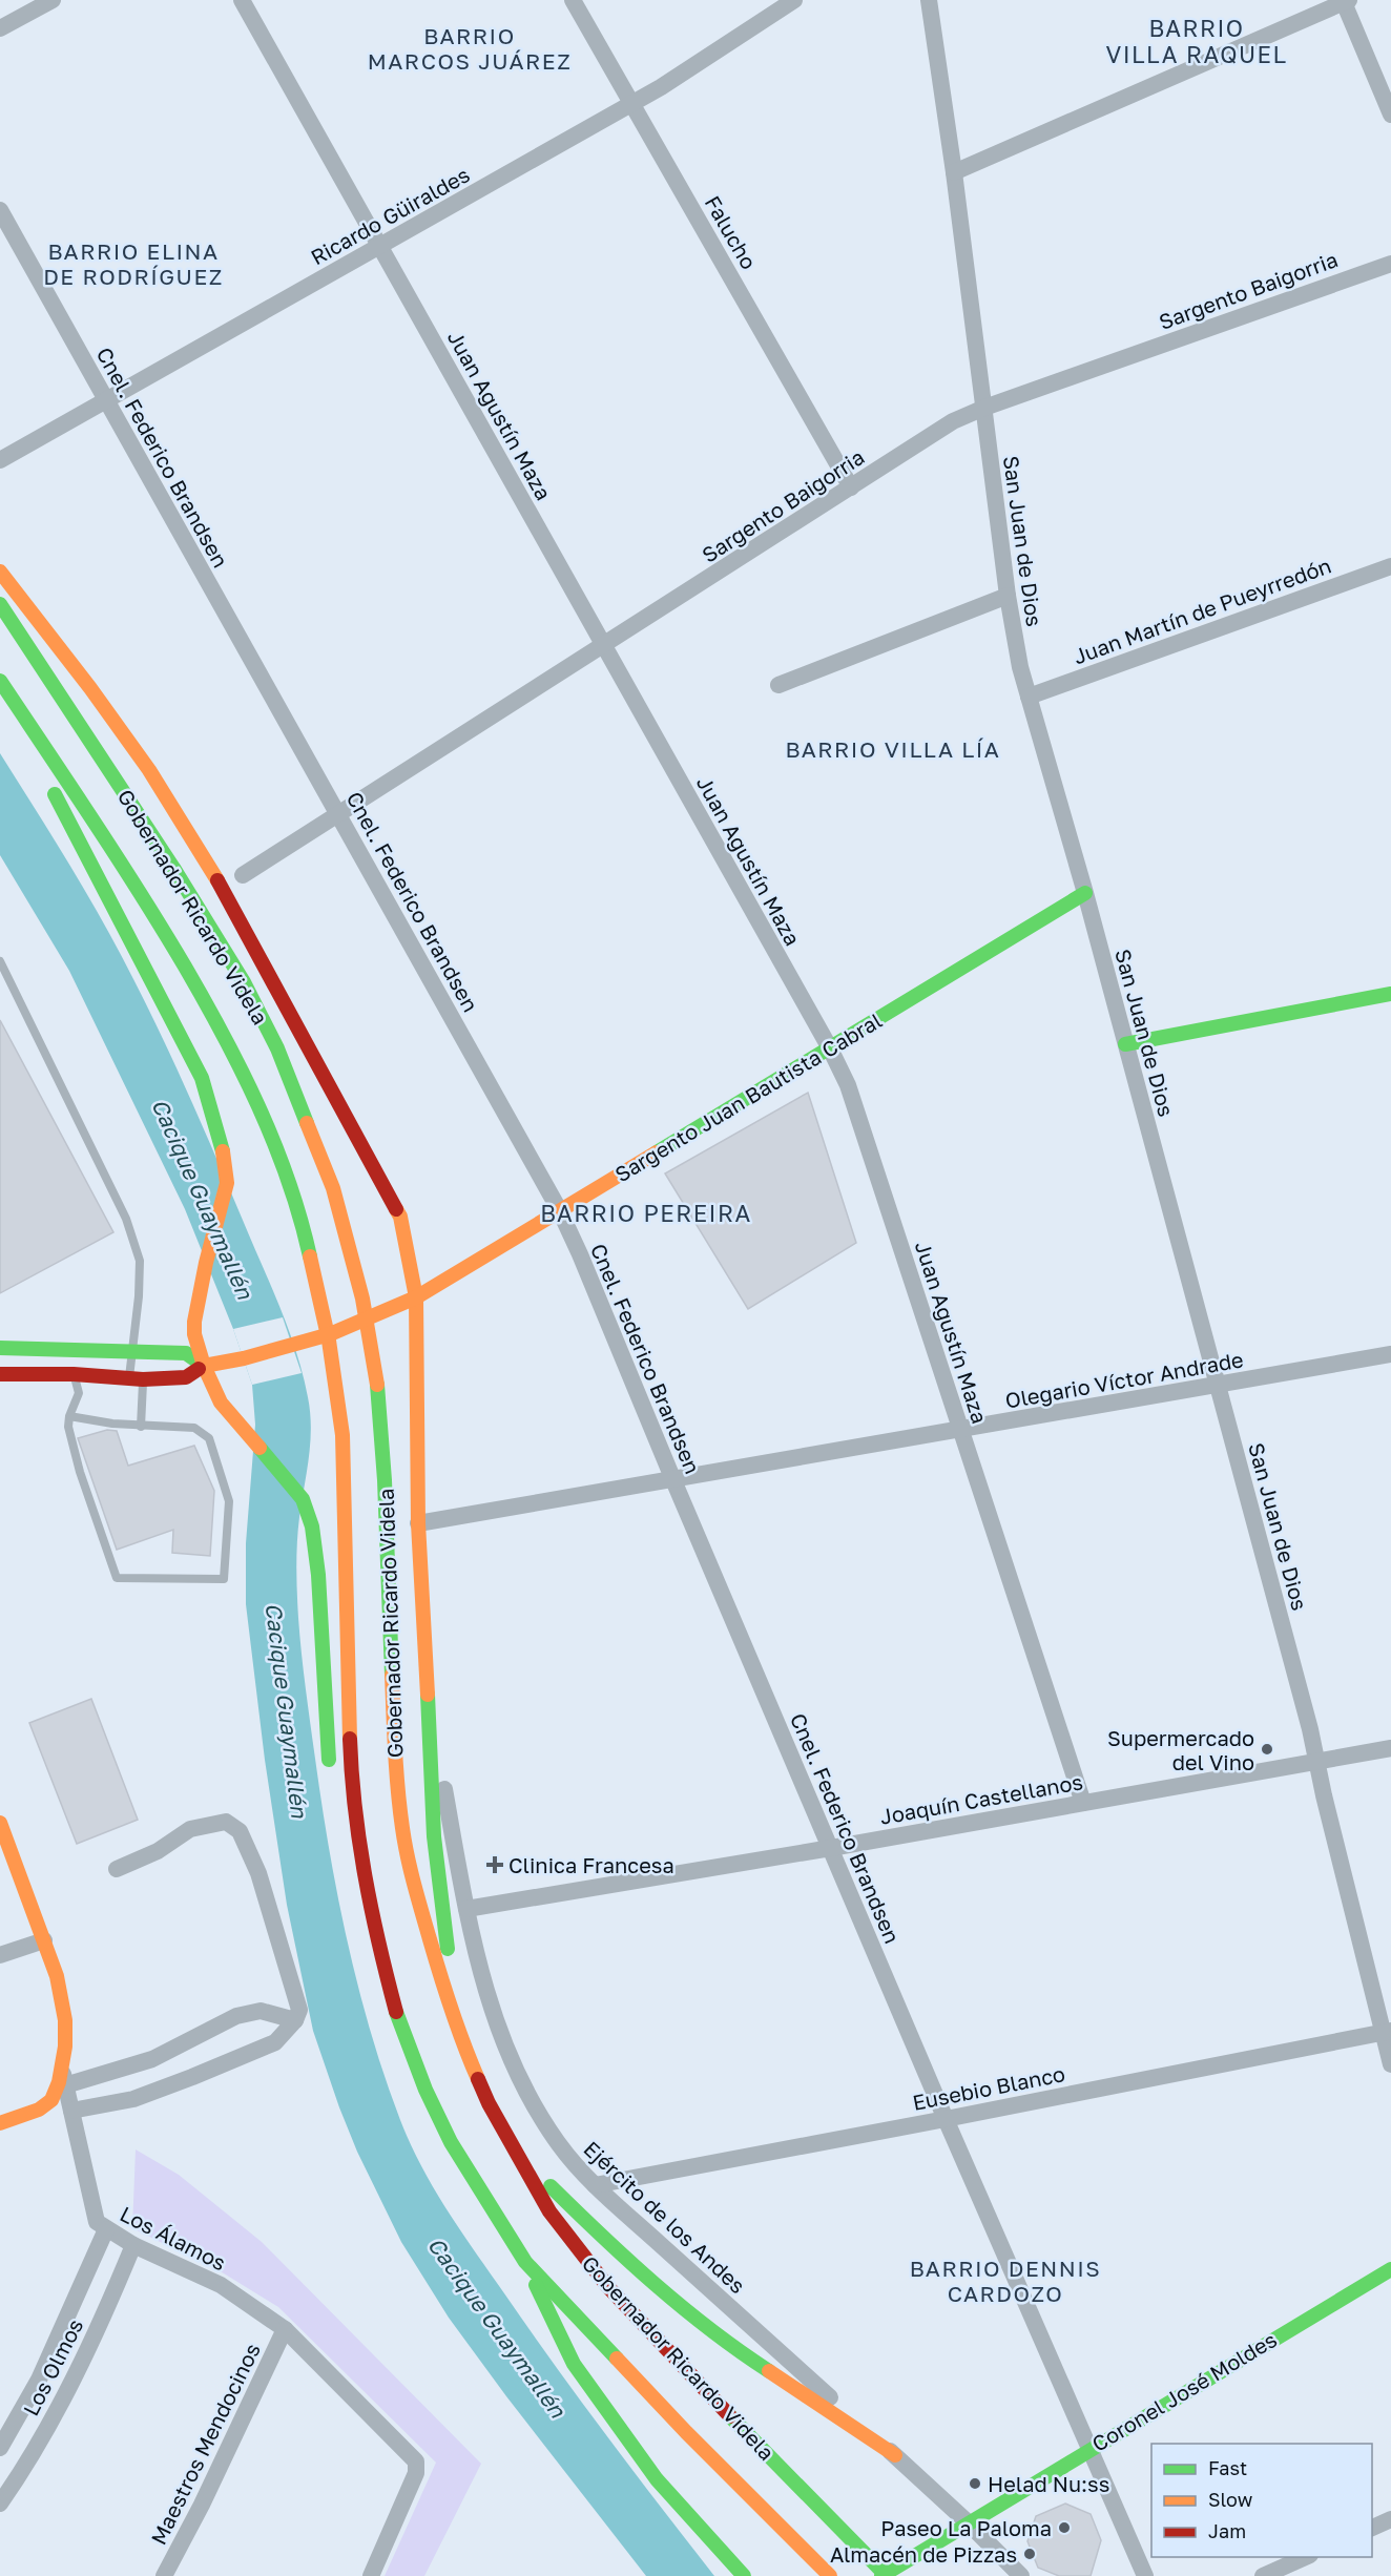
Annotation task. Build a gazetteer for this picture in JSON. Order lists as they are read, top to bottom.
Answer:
{
  "streets": {
    "main road": [
      "Gobernador Ricardo Videla",
      "Sargento Juan Bautista Cabral",
      "Ejército de los Andes",
      "Los Álamos",
      "Coronel José Moldes"
    ],
    "street": [
      "Ricardo Güiraldes",
      "Falucho",
      "Sargento Baigorria",
      "Juan Agustín Maza",
      "Cnel. Federico Brandsen",
      "San Juan de Dios",
      "Juan Martín de Pueyrredón",
      "Olegario Víctor Andrade",
      "Joaquín Castellanos",
      "Eusebio Blanco",
      "Los Olmos",
      "Maestros Mendocinos"
    ]
  },
  "crossings": [
    ["Ricardo Güiraldes", "Falucho"],
    ["Ricardo Güiraldes", "Juan Agustín Maza"],
    ["Ricardo Güiraldes", "Cnel. Federico Brandsen"],
    ["Falucho", "Sargento Baigorria"],
    ["Sargento Baigorria", "Juan Agustín Maza"],
    ["Sargento Baigorria", "Cnel. Federico Brandsen"],
    ["Sargento Baigorria", "San Juan de Dios"],
    ["Juan Agustín Maza", "Sargento Juan Bautista Cabral"],
    ["Juan Agustín Maza", "Olegario Víctor Andrade"],
    ["Juan Agustín Maza", "Joaquín Castellanos"],
    ["Cnel. Federico Brandsen", "Sargento Juan Bautista Cabral"],
    ["Cnel. Federico Brandsen", "Olegario Víctor Andrade"],
    ["Cnel. Federico Brandsen", "Joaquín Castellanos"],
    ["Cnel. Federico Brandsen", "Eusebio Blanco"],
    ["Cnel. Federico Brandsen", "Coronel José Moldes"],
    ["San Juan de Dios", "Juan Martín de Pueyrredón"],
    ["San Juan de Dios", "Sargento Juan Bautista Cabral"],
    ["San Juan de Dios", "Olegario Víctor Andrade"],
    ["San Juan de Dios", "Joaquín Castellanos"],
    ["San Juan de Dios", "Eusebio Blanco"],
    ["Sargento Juan Bautista Cabral", "Ejército de los Andes"],
    ["Olegario Víctor Andrade", "Ejército de los Andes"],
    ["Joaquín Castellanos", "Ejército de los Andes"],
    ["Eusebio Blanco", "Ejército de los Andes"],
    ["Ejército de los Andes", "Coronel José Moldes"],
    ["Los Álamos", "Los Olmos"],
    ["Los Álamos", "Maestros Mendocinos"]
  ],
  "districts": [
    "BARRIO VILLA RAQUEL",
    "BARRIO MARCOS JUÁREZ",
    "BARRIO ELINA DE RODRÍGUEZ",
    "BARRIO VILLA LÍA",
    "BARRIO PEREIRA",
    "BARRIO DENNIS CARDOZO"
  ],
  "water": ["Cacique Guaymallén"],
  "places": {
    "other": [
      "Supermercado del Vino",
      "Helad Nu:ss",
      "Paseo La Paloma",
      "Almacén de Pizzas"
    ],
    "health": ["Clinica Francesa"]
  },
  "legend": ["Fast", "Slow", "Jam"]
}
